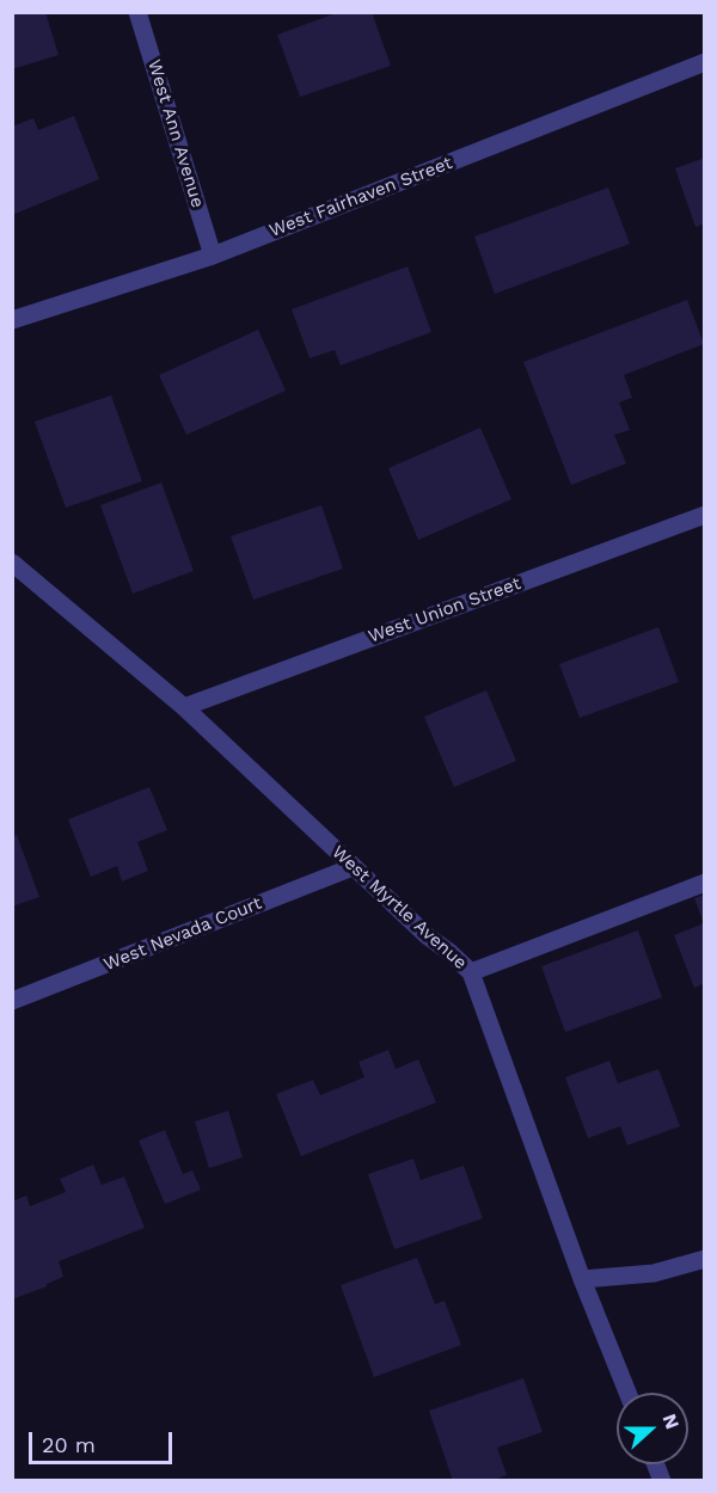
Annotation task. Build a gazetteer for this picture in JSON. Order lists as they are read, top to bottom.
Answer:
{
  "streets": {
    "street": [
      "West Ann Avenue",
      "West Fairhaven Street",
      "West Union Street",
      "West Myrtle Avenue",
      "West Nevada Court"
    ]
  },
  "crossings": [
    ["West Ann Avenue", "West Fairhaven Street"],
    ["West Union Street", "West Myrtle Avenue"],
    ["West Myrtle Avenue", "West Nevada Court"]
  ],
  "scale_bar": "20 m",
  "north": "right"
}
